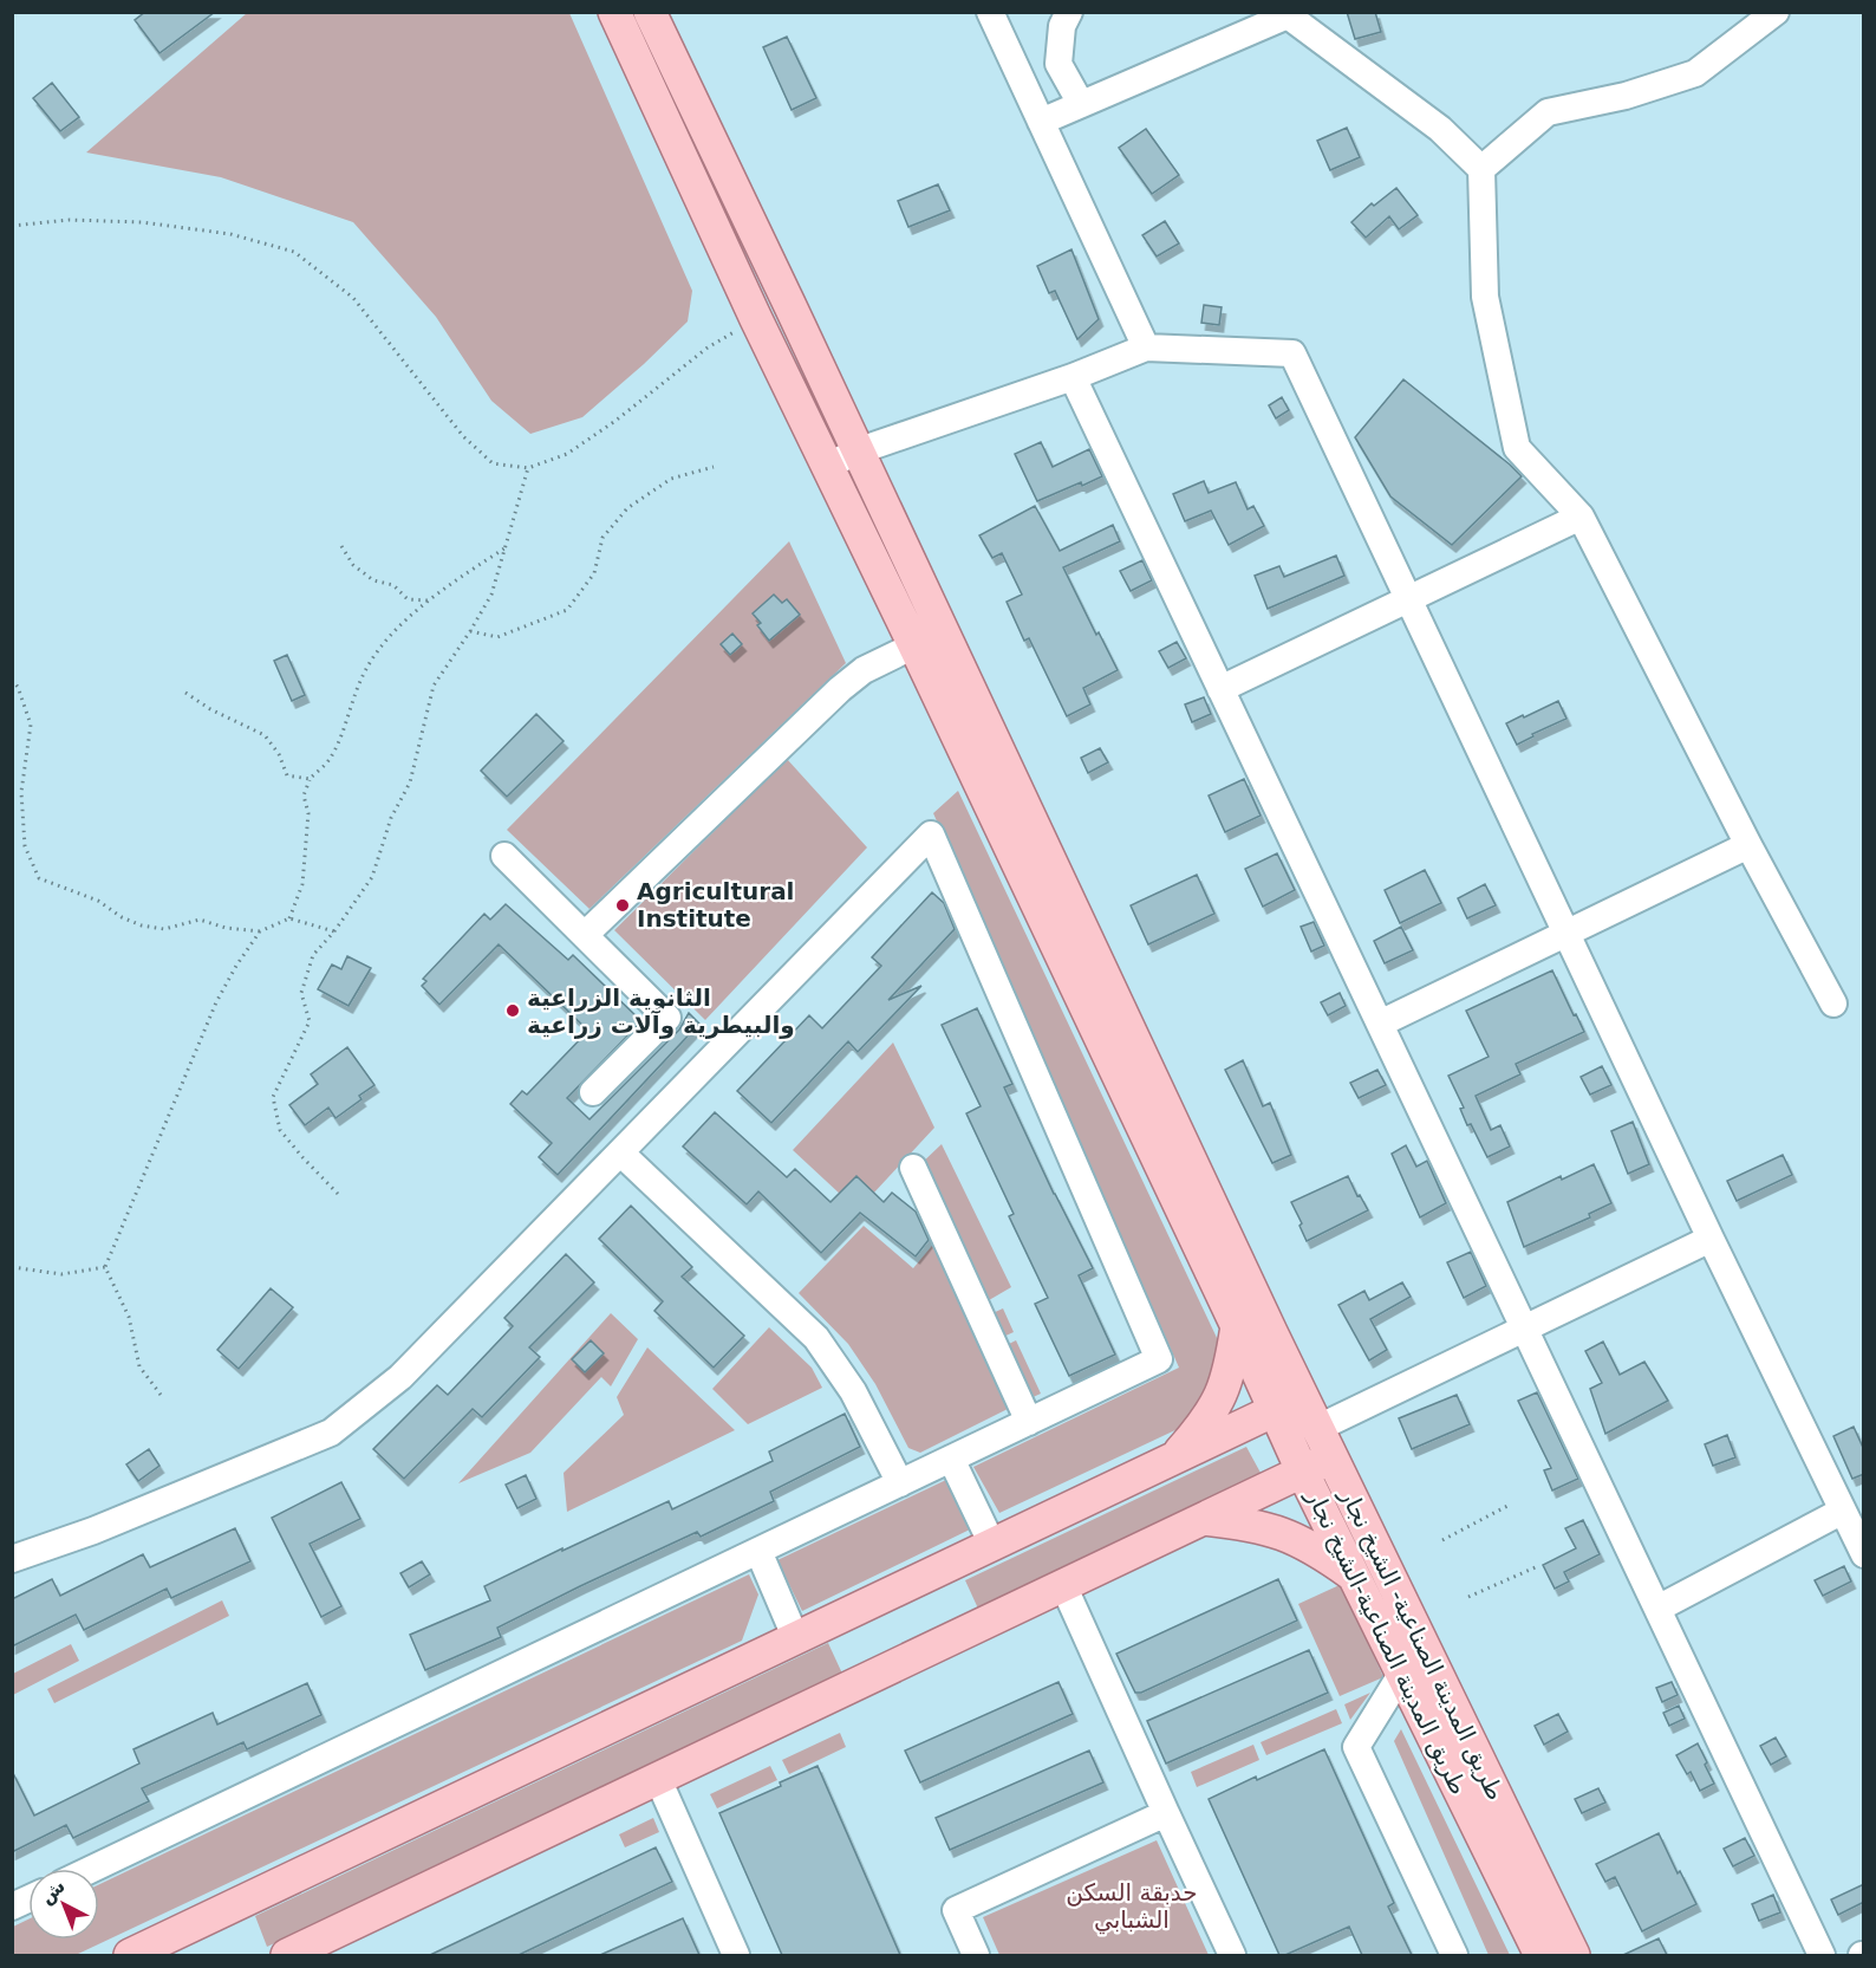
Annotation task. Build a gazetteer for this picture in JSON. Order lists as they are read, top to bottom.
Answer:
{
  "streets": {
    "main road": ["طريق المدينة الصناعية-الشيخ نجار", "طريق المدينة الصناعية- الشيخ نجار"]
  },
  "crossings": [
    ["طريق المدينة الصناعية-الشيخ نجار", "طريق المدينة الصناعية- الشيخ نجار"]
  ],
  "parks": ["حدبقة السكن الشبابي"],
  "places": ["Agricultural Institute", "الثانوية الزراعية والبيطرية وآلات زراعية"],
  "north": "top left"
}
